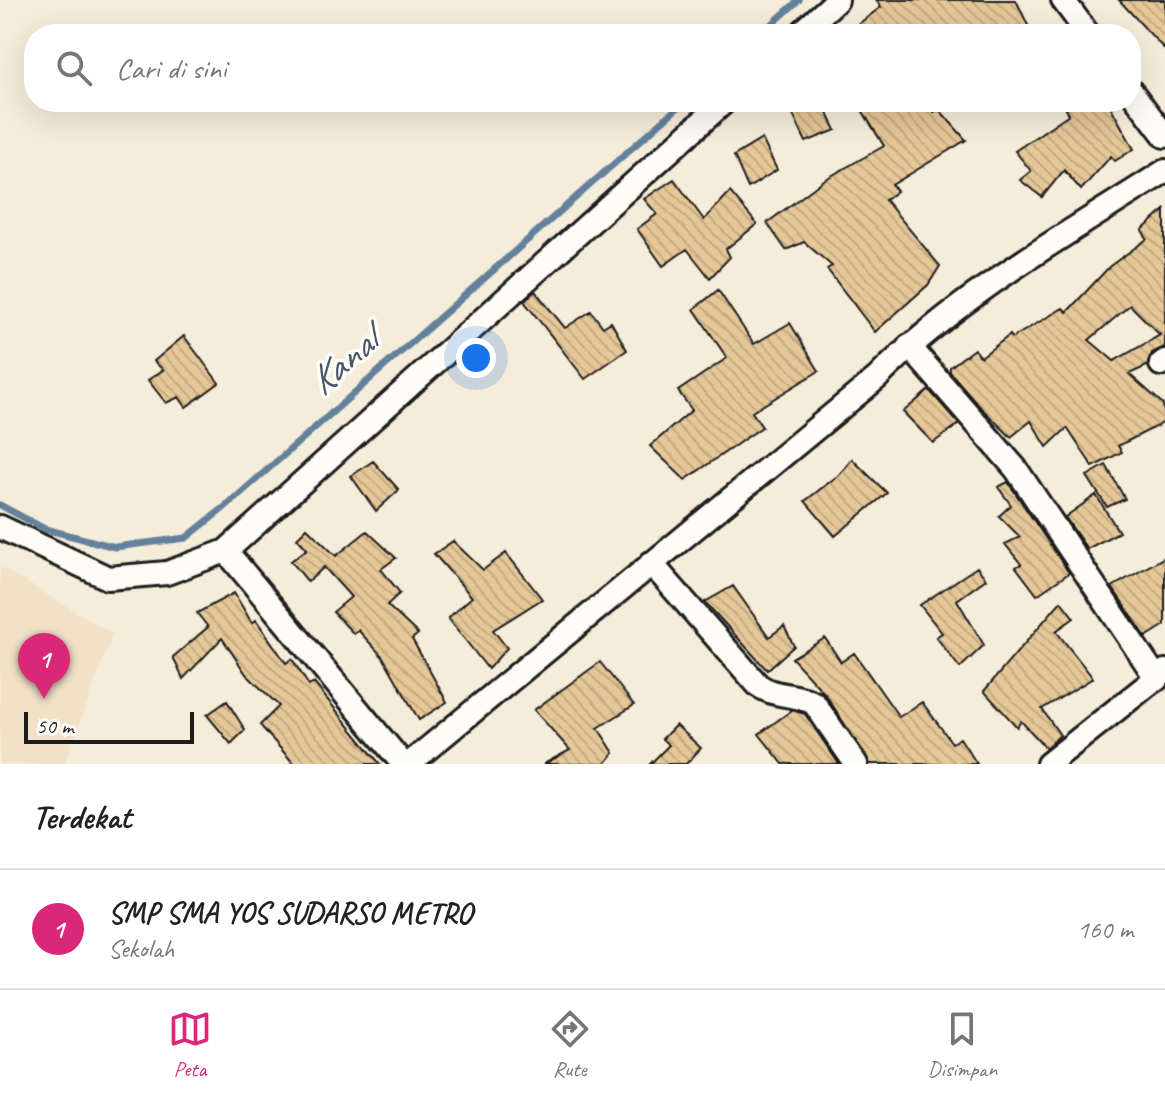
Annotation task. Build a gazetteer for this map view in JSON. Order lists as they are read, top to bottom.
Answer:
{
  "water": ["Kanal"],
  "scale_bar": "50 m",
  "page": {
    "search": "Cari di sini",
    "pins": "1",
    "scale": "50 m",
    "heading": "Terdekat",
    "list": [
      {
        "mark": "1",
        "name": "SMP SMA YOS SUDARSO METRO",
        "note": "Sekolah",
        "value": "160 m"
      }
    ],
    "nav": ["Peta", "Rute", "Disimpan"]
  }
}
